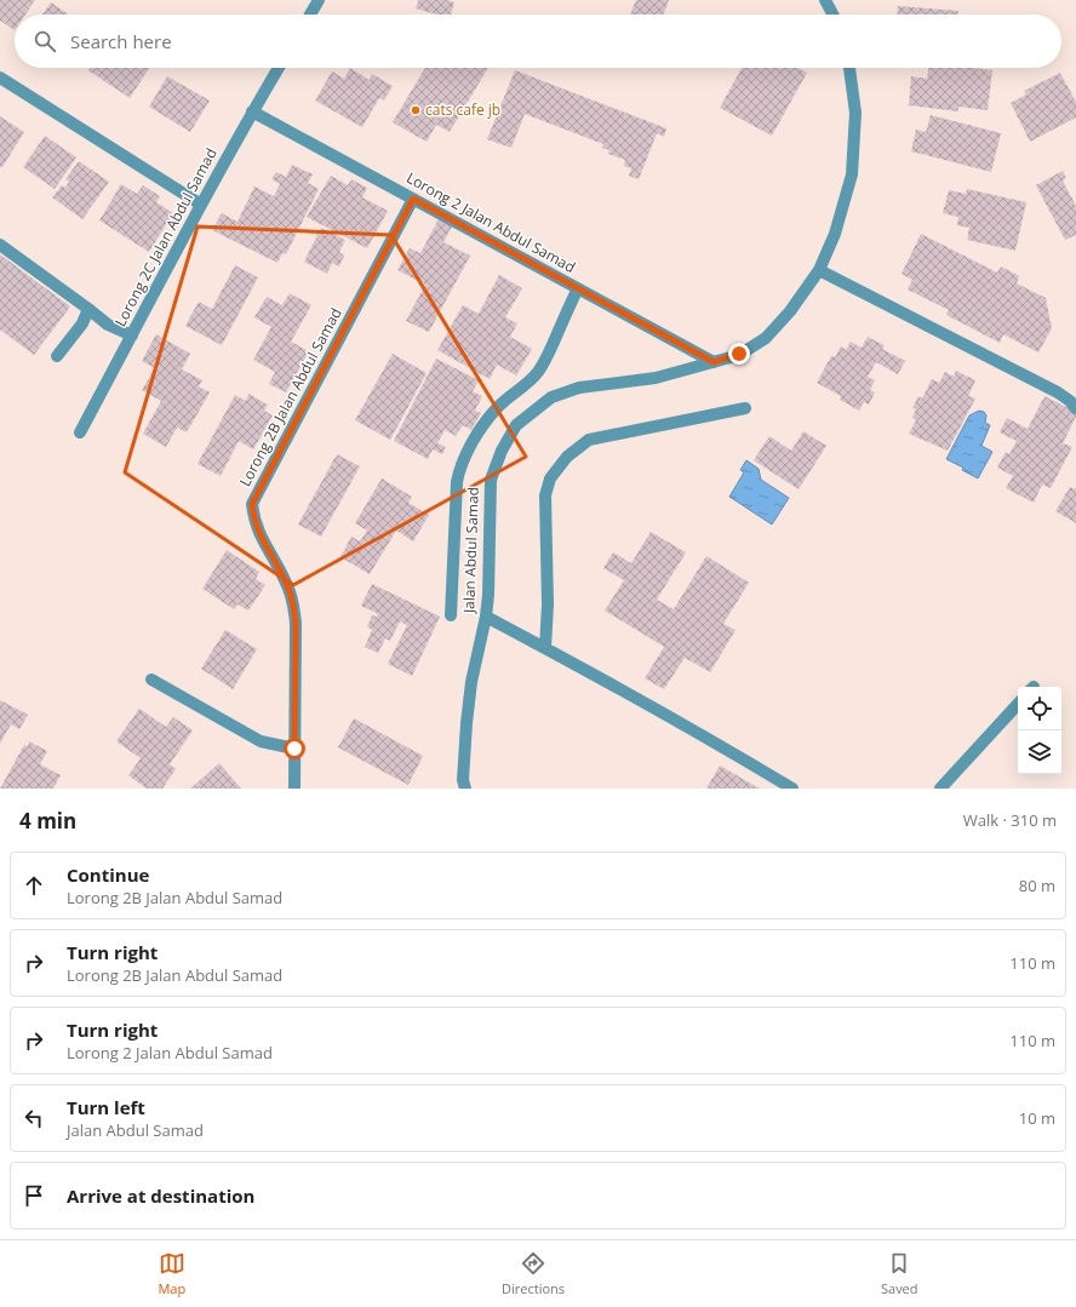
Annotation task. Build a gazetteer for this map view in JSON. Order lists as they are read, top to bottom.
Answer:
{
  "streets": {
    "street": [
      "Lorong 2 Jalan Abdul Samad",
      "Lorong 2C Jalan Abdul Samad",
      "Lorong 2B Jalan Abdul Samad",
      "Jalan Abdul Samad"
    ]
  },
  "crossings": [
    ["Lorong 2 Jalan Abdul Samad", "Lorong 2C Jalan Abdul Samad"],
    ["Lorong 2 Jalan Abdul Samad", "Lorong 2B Jalan Abdul Samad"],
    ["Lorong 2 Jalan Abdul Samad", "Jalan Abdul Samad"]
  ],
  "places": ["cats cafe jb"],
  "page": {
    "search": "Search here",
    "heading": ["4 min", "Walk · 310 m"],
    "list": [
      ["Continue", "Lorong 2B Jalan Abdul Samad", "80 m"],
      ["Turn right", "Lorong 2B Jalan Abdul Samad", "110 m"],
      ["Turn right", "Lorong 2 Jalan Abdul Samad", "110 m"],
      ["Turn left", "Jalan Abdul Samad", "10 m"],
      "Arrive at destination"
    ],
    "nav": ["Map", "Directions", "Saved"]
  }
}
